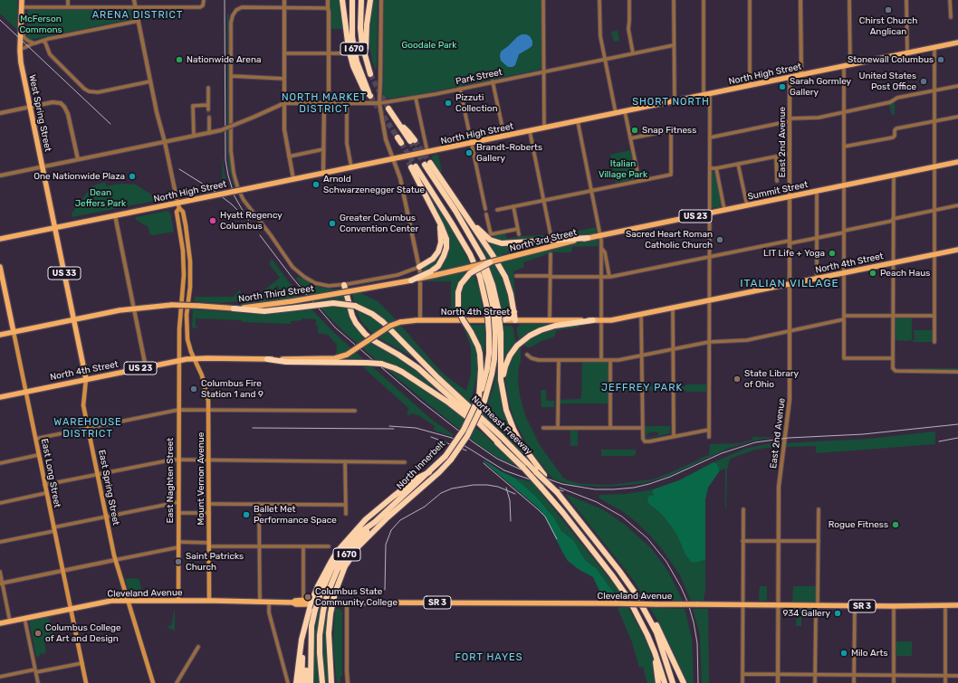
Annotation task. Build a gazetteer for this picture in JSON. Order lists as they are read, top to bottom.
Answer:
{
  "streets": {
    "highway": ["I 670", "Northeast Freeway", "North Innerbelt"],
    "main road": [
      "North High Street",
      "West Spring Street",
      "Summit Street",
      "US 23",
      "North 3rd Street",
      "North 4th Street",
      "US 33",
      "North Third Street",
      "East Long Street",
      "Mount Vernon Avenue",
      "East Naghten Street",
      "East Spring Street",
      "Cleveland Avenue",
      "SR 3"
    ],
    "street": ["Park Street", "East 2nd Avenue"]
  },
  "crossings": [
    ["I 670", "Northeast Freeway"],
    ["I 670", "North Innerbelt"],
    ["North High Street", "West Spring Street"],
    ["North High Street", "East 2nd Avenue"],
    ["North High Street", "Mount Vernon Avenue"],
    ["North High Street", "East Naghten Street"],
    ["North High Street", "East Spring Street"],
    ["West Spring Street", "East Spring Street"],
    ["East 2nd Avenue", "Summit Street"],
    ["East 2nd Avenue", "North 4th Street"],
    ["East 2nd Avenue", "Cleveland Avenue"],
    ["Summit Street", "North 3rd Street"],
    ["North 4th Street", "Northeast Freeway"],
    ["North 4th Street", "East Long Street"],
    ["North 4th Street", "Mount Vernon Avenue"],
    ["North 4th Street", "East Naghten Street"],
    ["North 4th Street", "East Spring Street"],
    ["North Third Street", "Northeast Freeway"],
    ["North Third Street", "East Long Street"],
    ["North Third Street", "East Spring Street"],
    ["East Long Street", "Cleveland Avenue"],
    ["Mount Vernon Avenue", "East Naghten Street"],
    ["Mount Vernon Avenue", "Cleveland Avenue"],
    ["East Naghten Street", "Cleveland Avenue"],
    ["East Spring Street", "Cleveland Avenue"]
  ],
  "districts": [
    "ARENA DISTRICT",
    "NORTH MARKET DISTRICT",
    "SHORT NORTH",
    "ITALIAN VILLAGE",
    "JEFFREY PARK",
    "WAREHOUSE DISTRICT",
    "FORT HAYES"
  ],
  "parks": [
    "McFerson Commons",
    "Goodale Park",
    "Italian Village Park",
    "Dean Jeffers Park"
  ],
  "places": [
    "Chirst Church Anglican",
    "Nationwide Arena",
    "Stonewall Columbus",
    "United States Post Office",
    "Sarah Gormley Gallery",
    "Pizzuti Collection",
    "Snap Fitness",
    "Brandt-Roberts Gallery",
    "One Nationwide Plaza",
    "Arnold Schwarzenegger Statue",
    "Hyatt Regency Columbus",
    "Greater Columbus Convention Center",
    "Sacred Heart Roman Catholic Church",
    "LIT Life + Yoga",
    "Peach Haus",
    "State Library of Ohio",
    "Columbus Fire Station 1 and 9",
    "Ballet Met Performance Space",
    "Rogue Fitness",
    "Saint Patricks Church",
    "Columbus State Community College",
    "934 Gallery",
    "Columbus College of Art and Design",
    "Milo Arts"
  ]
}
